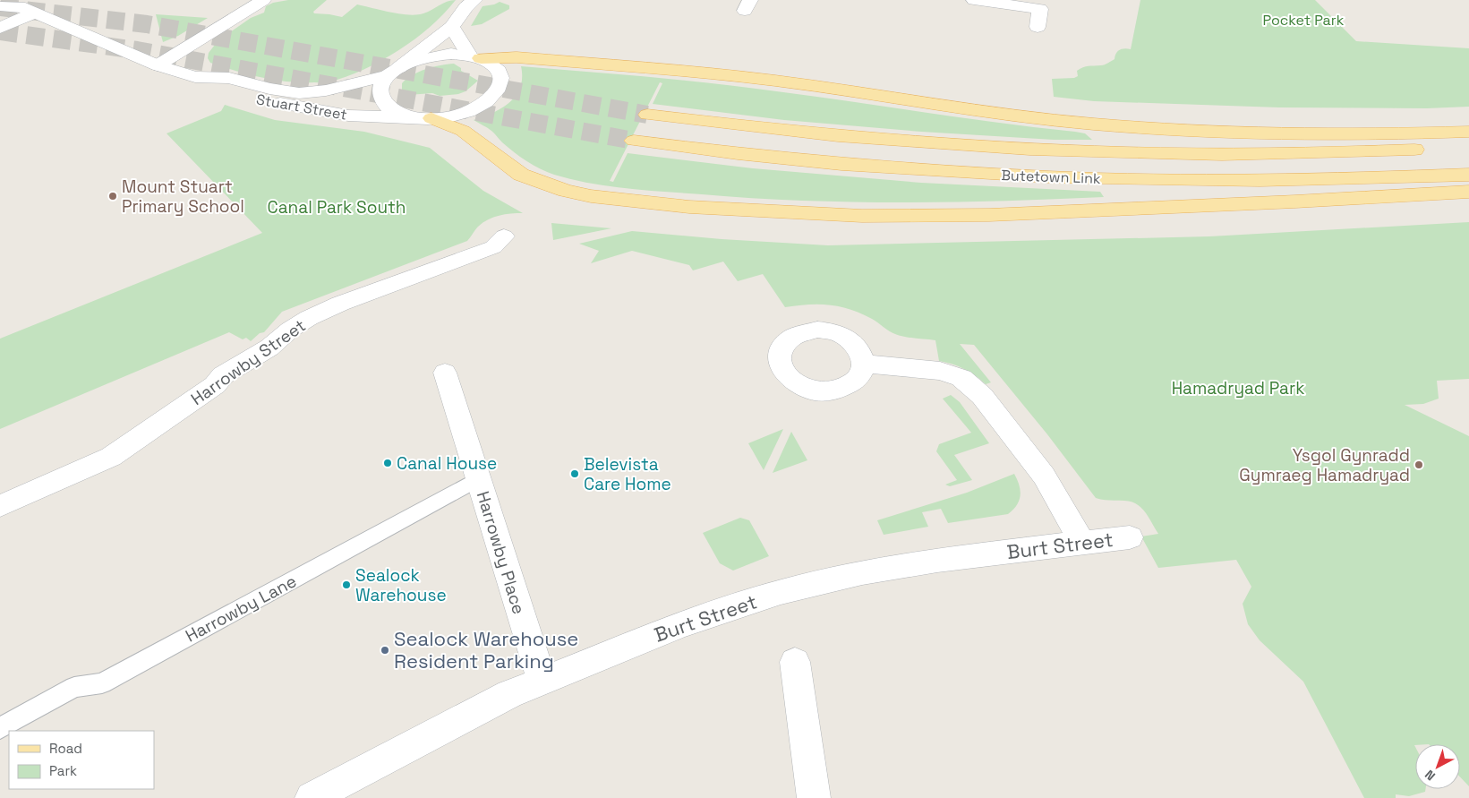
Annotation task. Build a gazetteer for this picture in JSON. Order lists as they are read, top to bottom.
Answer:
{
  "streets": {
    "main road": ["Butetown Link"],
    "street": [
      "Stuart Street",
      "Harrowby Street",
      "Burt Street",
      "Harrowby Place"
    ],
    "lane": ["Harrowby Lane"]
  },
  "crossings": [
    ["Burt Street", "Harrowby Place"],
    ["Harrowby Place", "Harrowby Lane"]
  ],
  "parks": ["Pocket Park", "Canal Park South", "Hamadryad Park"],
  "places": [
    "Mount Stuart Primary School",
    "Canal House",
    "Ysgol Gynradd Gymraeg Hamadryad",
    "Belevista Care Home",
    "Sealock Warehouse",
    "Sealock Warehouse Resident Parking"
  ],
  "legend": ["Road", "Park"],
  "north": "bottom left"
}
